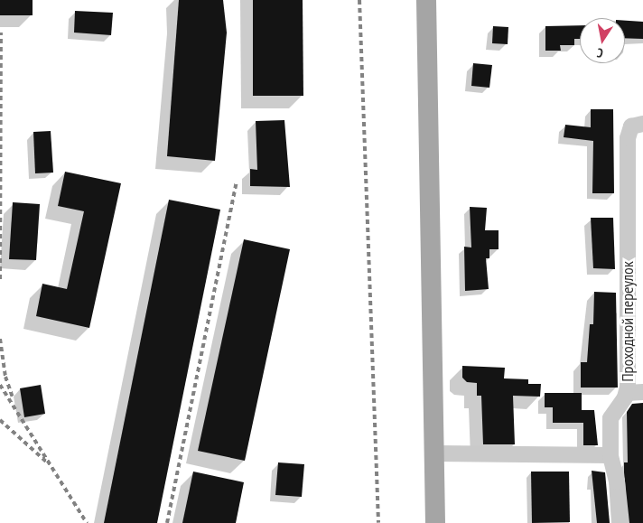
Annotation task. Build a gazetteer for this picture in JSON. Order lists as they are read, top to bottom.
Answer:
{
  "streets": {
    "street": ["Проходной переулок"]
  },
  "north": "bottom"
}
